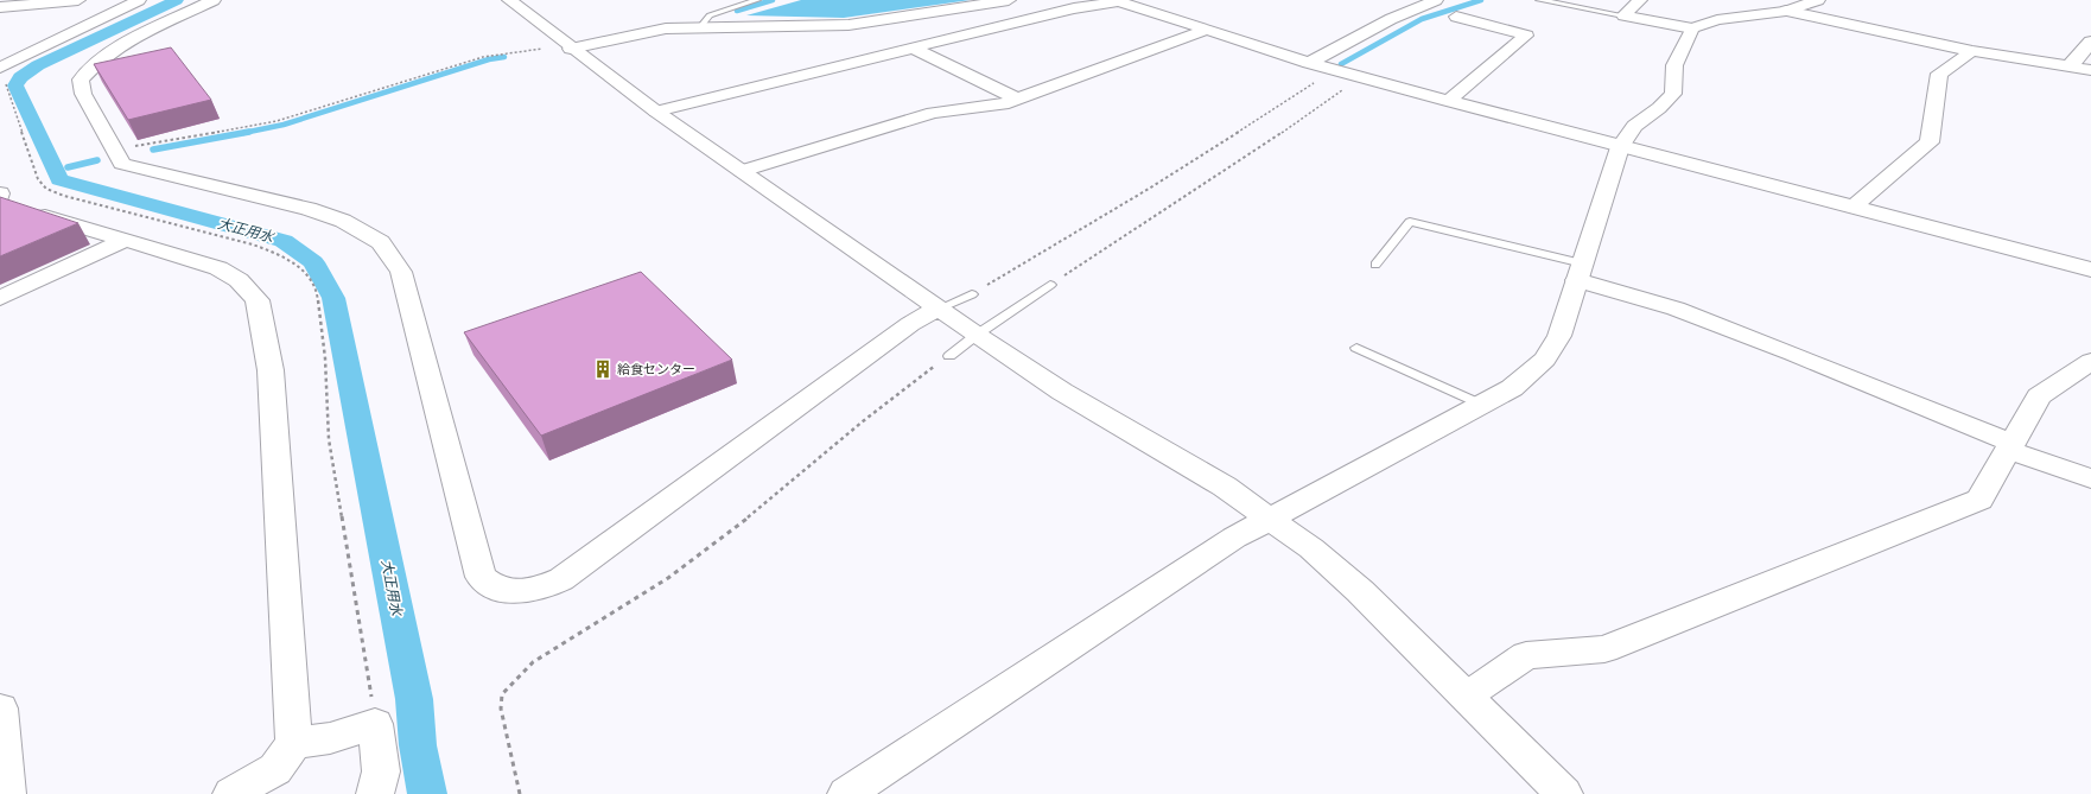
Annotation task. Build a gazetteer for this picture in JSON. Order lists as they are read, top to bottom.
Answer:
{
  "water": ["大正用水"],
  "places": {
    "building": ["給食センター"]
  }
}
